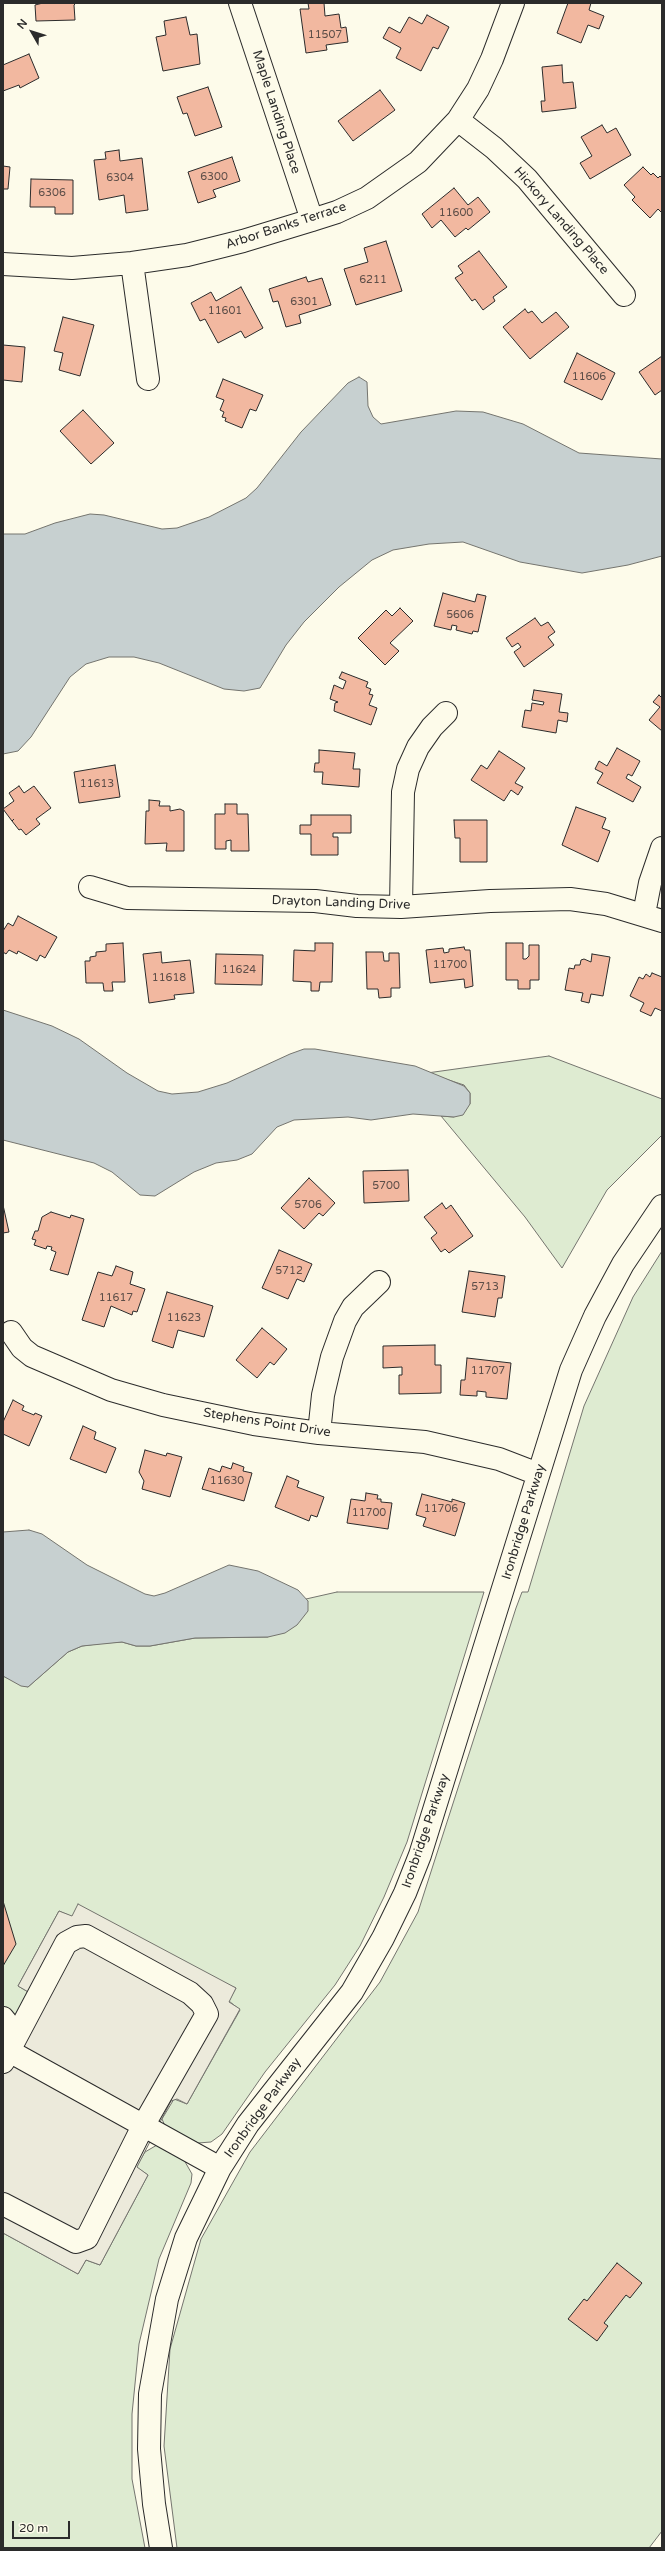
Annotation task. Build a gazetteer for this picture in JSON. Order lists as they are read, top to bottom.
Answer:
{
  "streets": {
    "street": [
      "Maple Landing Place",
      "Hickory Landing Place",
      "Arbor Banks Terrace",
      "Drayton Landing Drive",
      "Stephens Point Drive",
      "Ironbridge Parkway"
    ]
  },
  "crossings": [
    ["Maple Landing Place", "Arbor Banks Terrace"],
    ["Hickory Landing Place", "Arbor Banks Terrace"],
    ["Stephens Point Drive", "Ironbridge Parkway"]
  ],
  "house_numbers": [
    "11507",
    "6300",
    "6304",
    "6306",
    "11600",
    "6211",
    "6301",
    "11601",
    "11606",
    "5606",
    "11613",
    "11700",
    "11624",
    "11618",
    "5700",
    "5706",
    "5712",
    "5713",
    "11617",
    "11623",
    "11707",
    "11630",
    "11706",
    "11700"
  ],
  "scale_bar": "20 m",
  "north": "top left"
}
